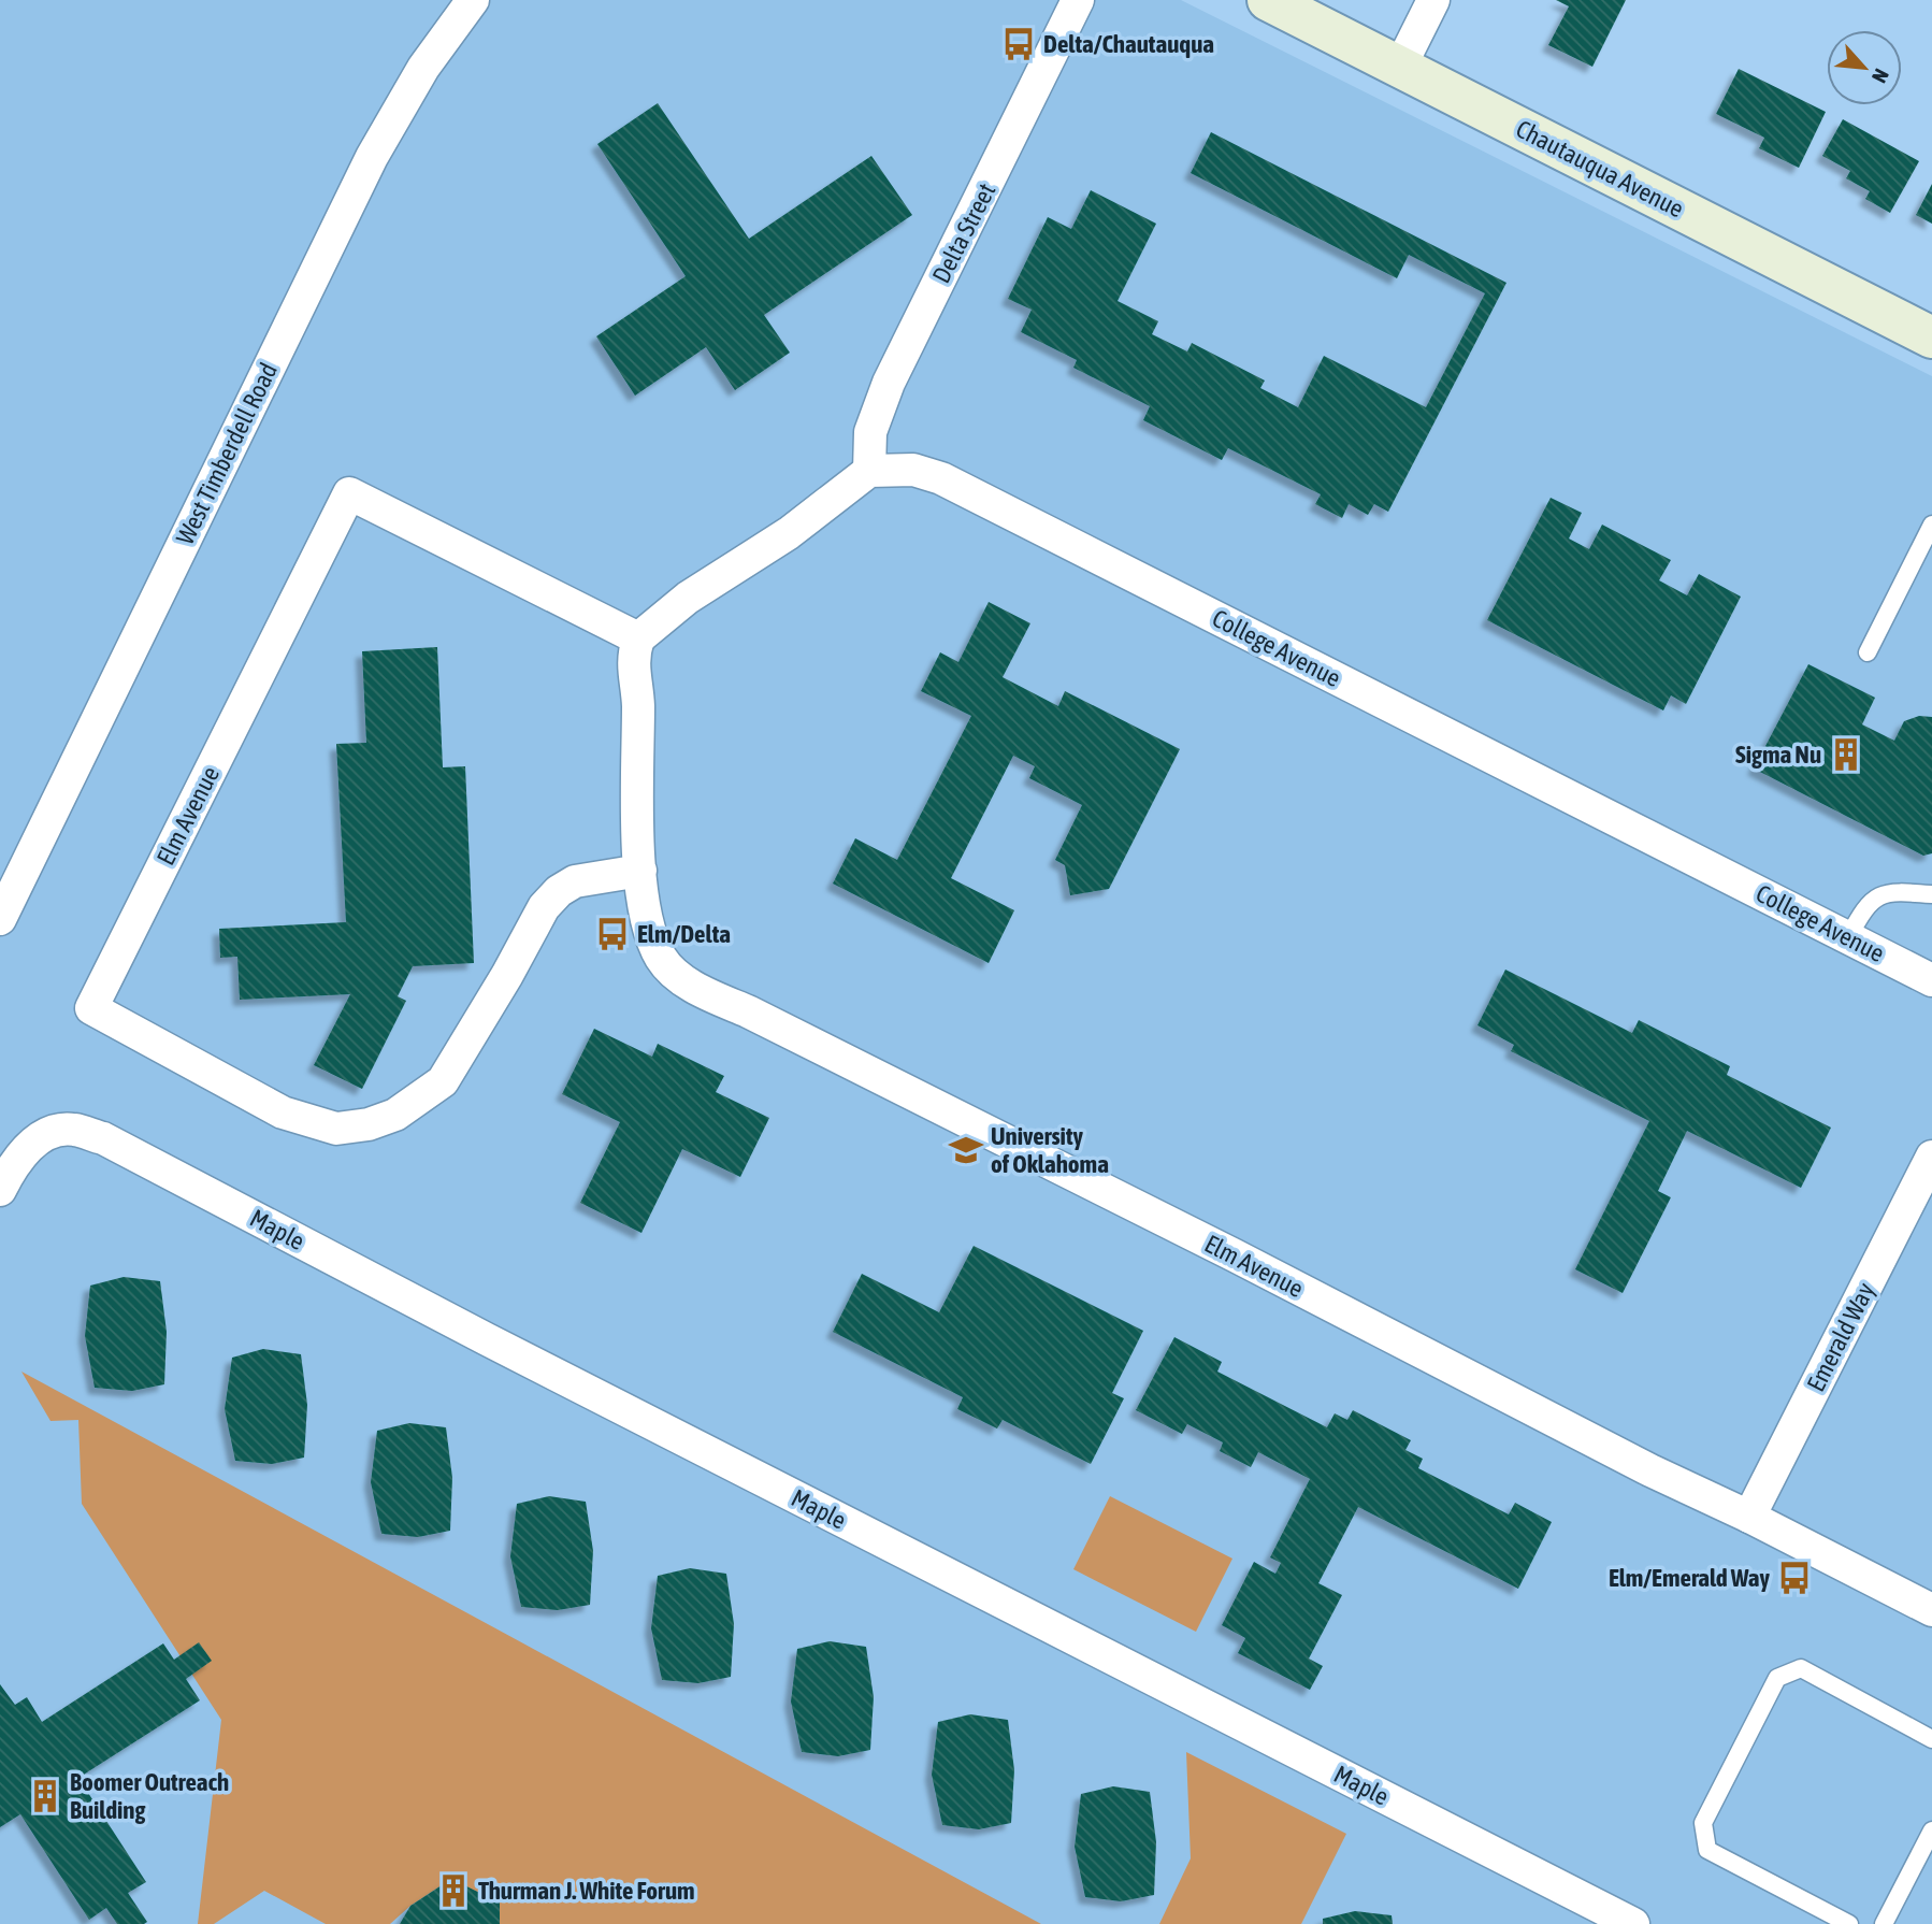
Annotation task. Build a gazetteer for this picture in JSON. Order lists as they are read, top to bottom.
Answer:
{
  "streets": {
    "street": [
      "Chautauqua Avenue",
      "Delta Street",
      "West Timberdell Road",
      "College Avenue",
      "Elm Avenue",
      "Maple",
      "Emerald Way"
    ]
  },
  "crossings": [
    ["Delta Street", "College Avenue"],
    ["Elm Avenue", "Emerald Way"]
  ],
  "places": {
    "bus stop": ["Delta/Chautauqua", "Elm/Delta", "Elm/Emerald Way"],
    "building": ["Sigma Nu", "Boomer Outreach Building", "Thurman J. White Forum"],
    "school or university": ["University of Oklahoma"]
  },
  "north": "bottom right"
}
